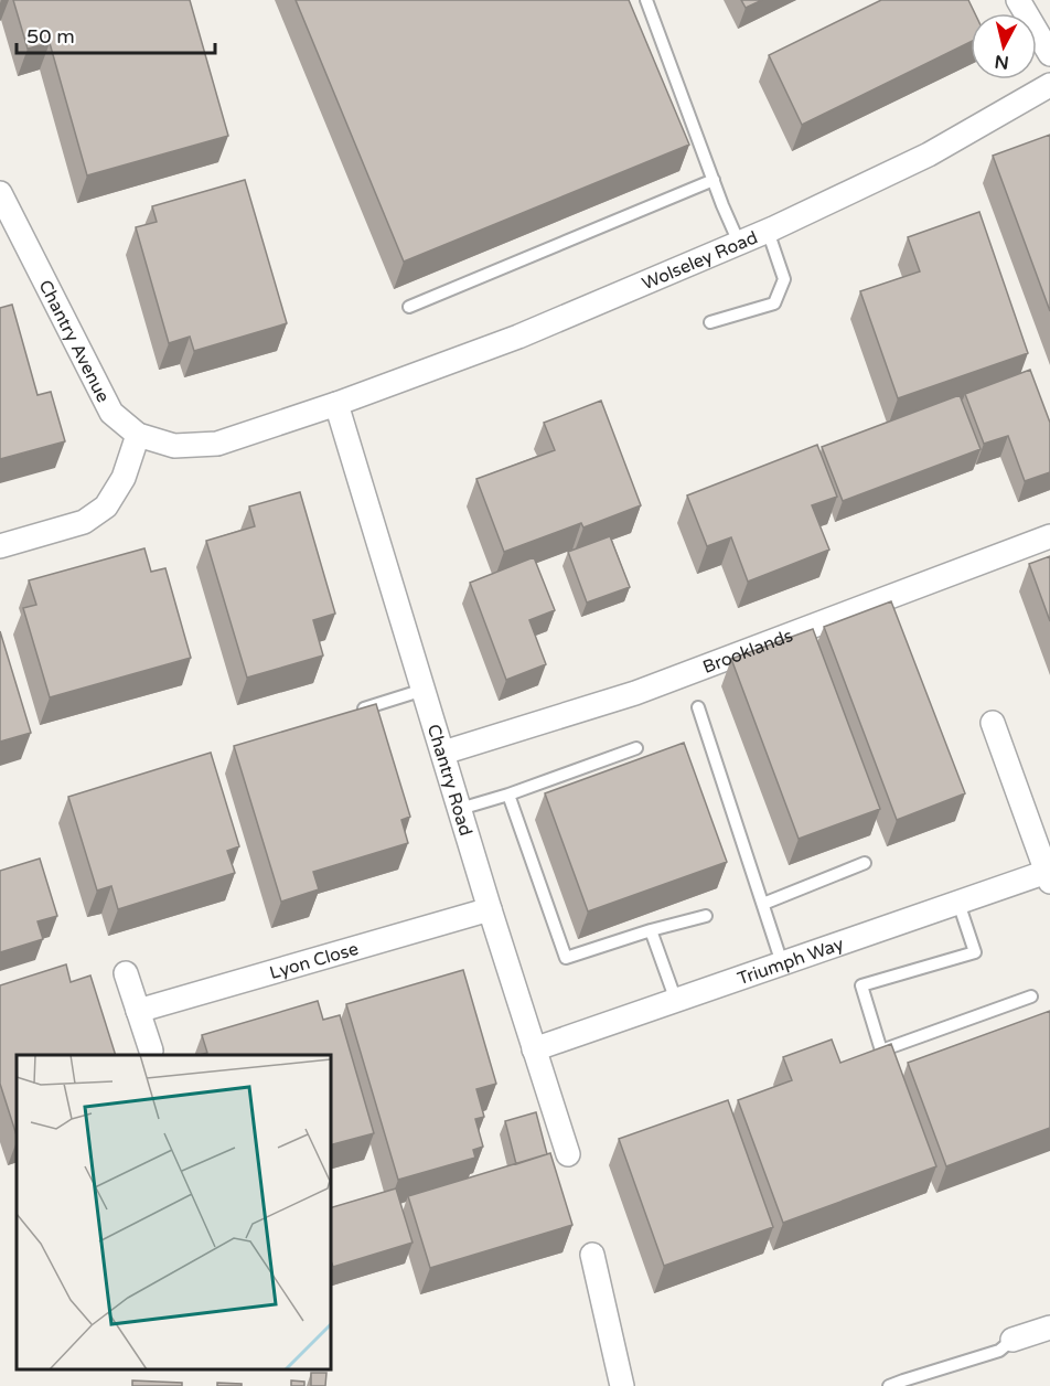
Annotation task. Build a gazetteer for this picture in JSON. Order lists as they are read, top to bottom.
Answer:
{
  "streets": {
    "street": [
      "Wolseley Road",
      "Chantry Avenue",
      "Brooklands",
      "Chantry Road",
      "Lyon Close",
      "Triumph Way"
    ]
  },
  "crossings": [
    ["Wolseley Road", "Chantry Avenue"],
    ["Wolseley Road", "Chantry Road"],
    ["Chantry Avenue", "Chantry Road"],
    ["Brooklands", "Chantry Road"],
    ["Chantry Road", "Lyon Close"],
    ["Chantry Road", "Triumph Way"]
  ],
  "scale_bar": "50 m",
  "north": "bottom"
}
